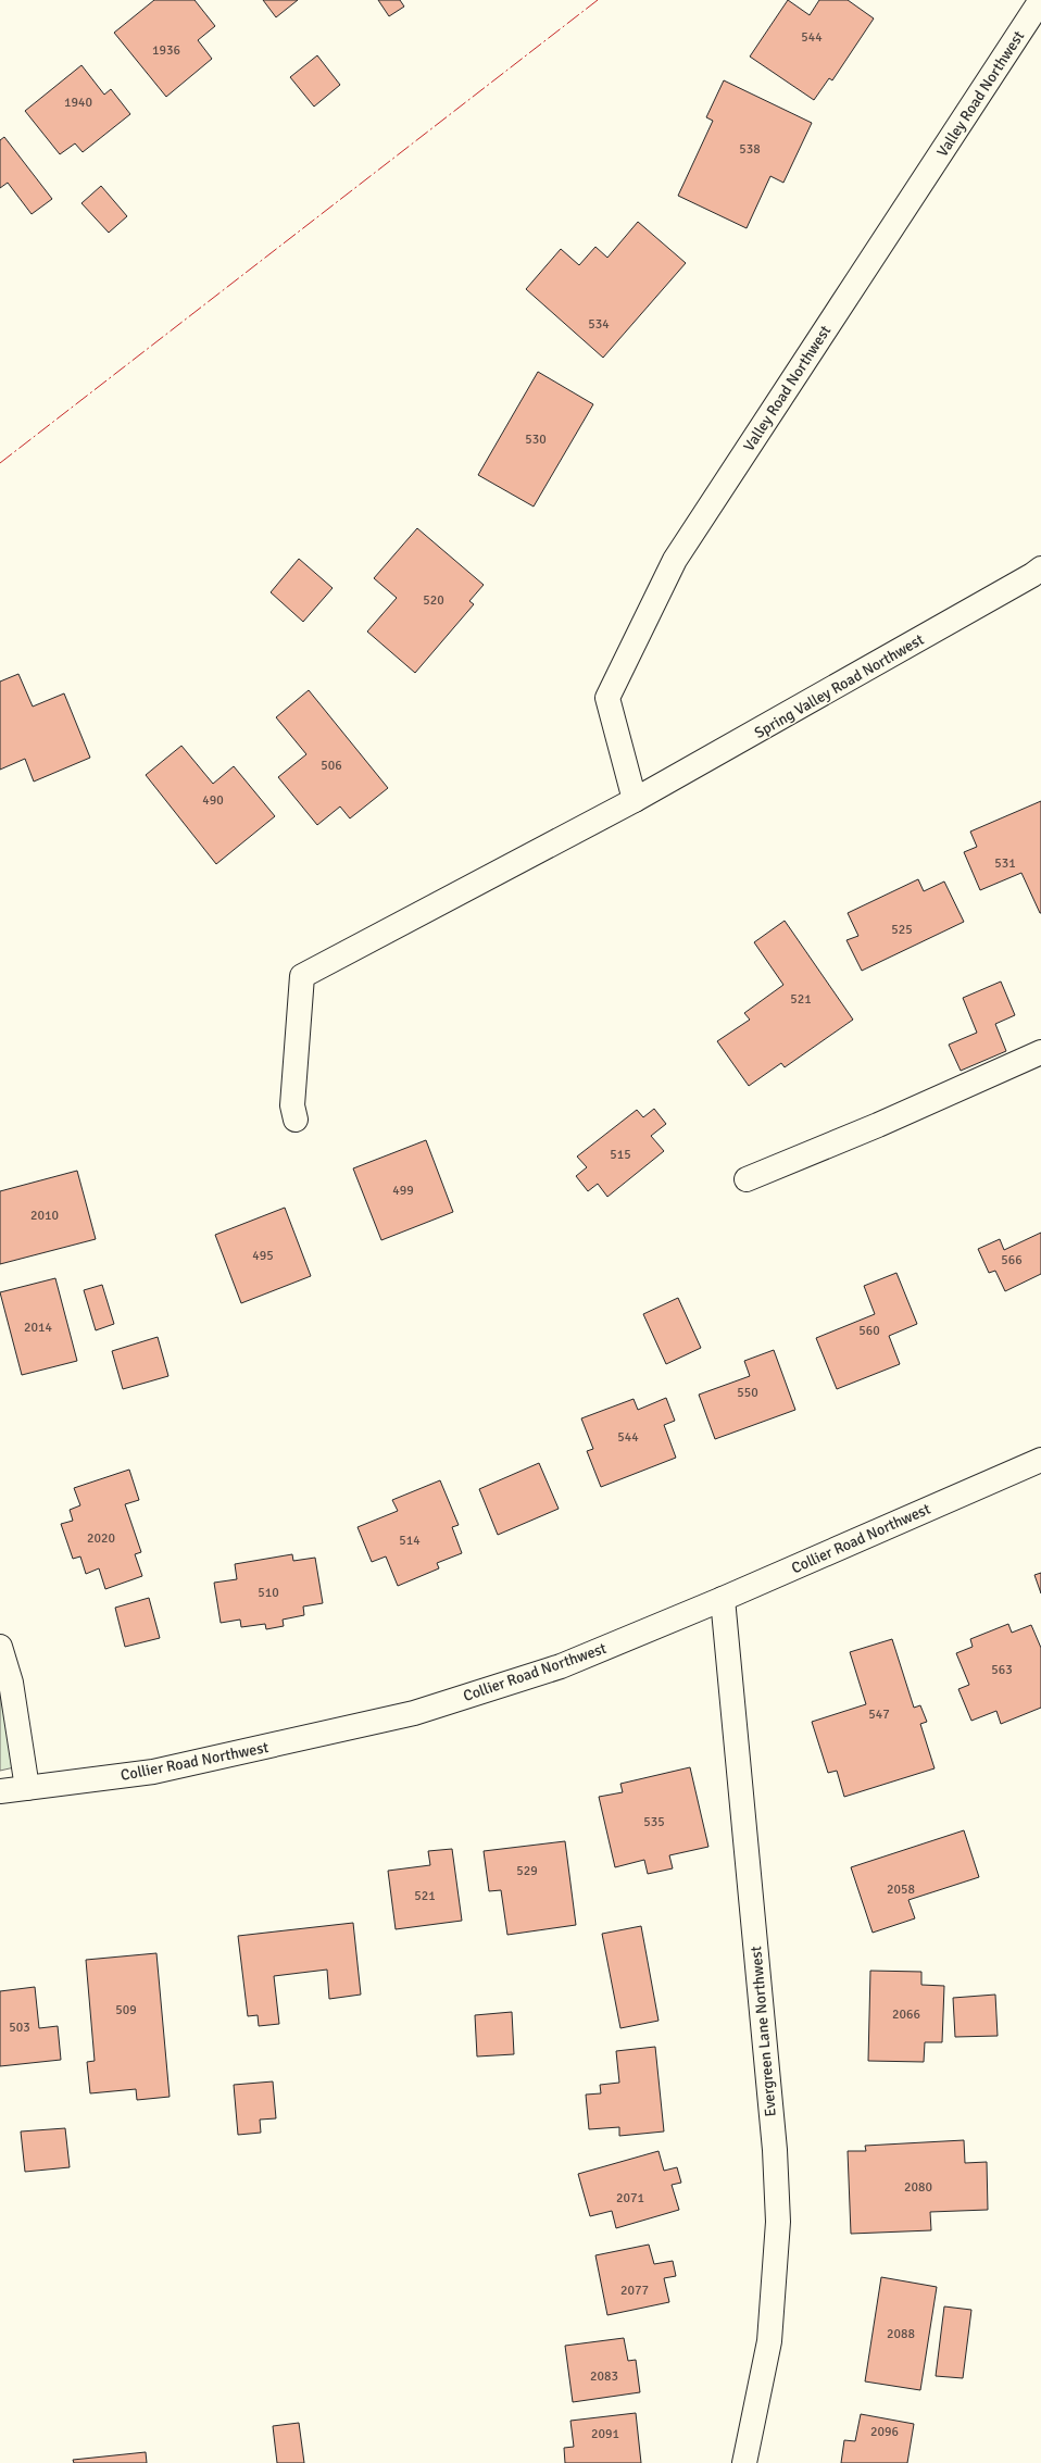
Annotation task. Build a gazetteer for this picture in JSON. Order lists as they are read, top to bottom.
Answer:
{
  "streets": {
    "street": [
      "Valley Road Northwest",
      "Spring Valley Road Northwest",
      "Collier Road Northwest",
      "Evergreen Lane Northwest"
    ]
  },
  "crossings": [
    ["Valley Road Northwest", "Spring Valley Road Northwest"],
    ["Collier Road Northwest", "Evergreen Lane Northwest"]
  ],
  "house_numbers": [
    "544",
    "1936",
    "1940",
    "538",
    "534",
    "530",
    "520",
    "506",
    "490",
    "531",
    "525",
    "521",
    "515",
    "499",
    "2010",
    "495",
    "566",
    "2014",
    "560",
    "550",
    "544",
    "2020",
    "514",
    "510",
    "563",
    "547",
    "535",
    "529",
    "2058",
    "521",
    "509",
    "2066",
    "503",
    "2080",
    "2071",
    "2077",
    "2088",
    "2083",
    "2096",
    "2091"
  ]
}
